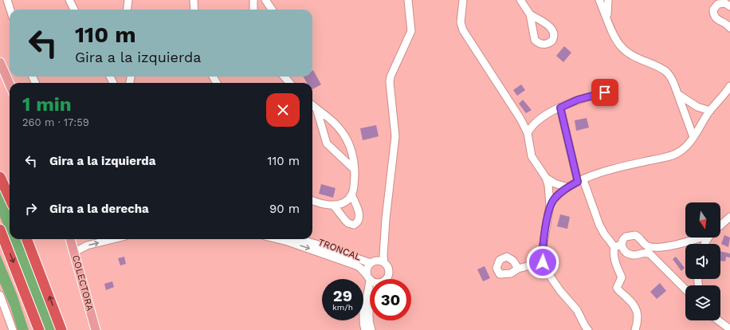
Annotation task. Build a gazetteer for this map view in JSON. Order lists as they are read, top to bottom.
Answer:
{
  "streets": {
    "main road": ["COLECTORA"],
    "street": ["TRONCAL"]
  },
  "north": "bottom",
  "page": {
    "turn": ["110 m", "Gira a la izquierda"],
    "heading": ["1 min", "260 m · 17:59"],
    "list": [
      {
        "name": "Gira a la izquierda",
        "value": "110 m"
      },
      {
        "name": "Gira a la derecha",
        "value": "90 m"
      }
    ],
    "speed": "29 km/h",
    "limit": "30"
  }
}
